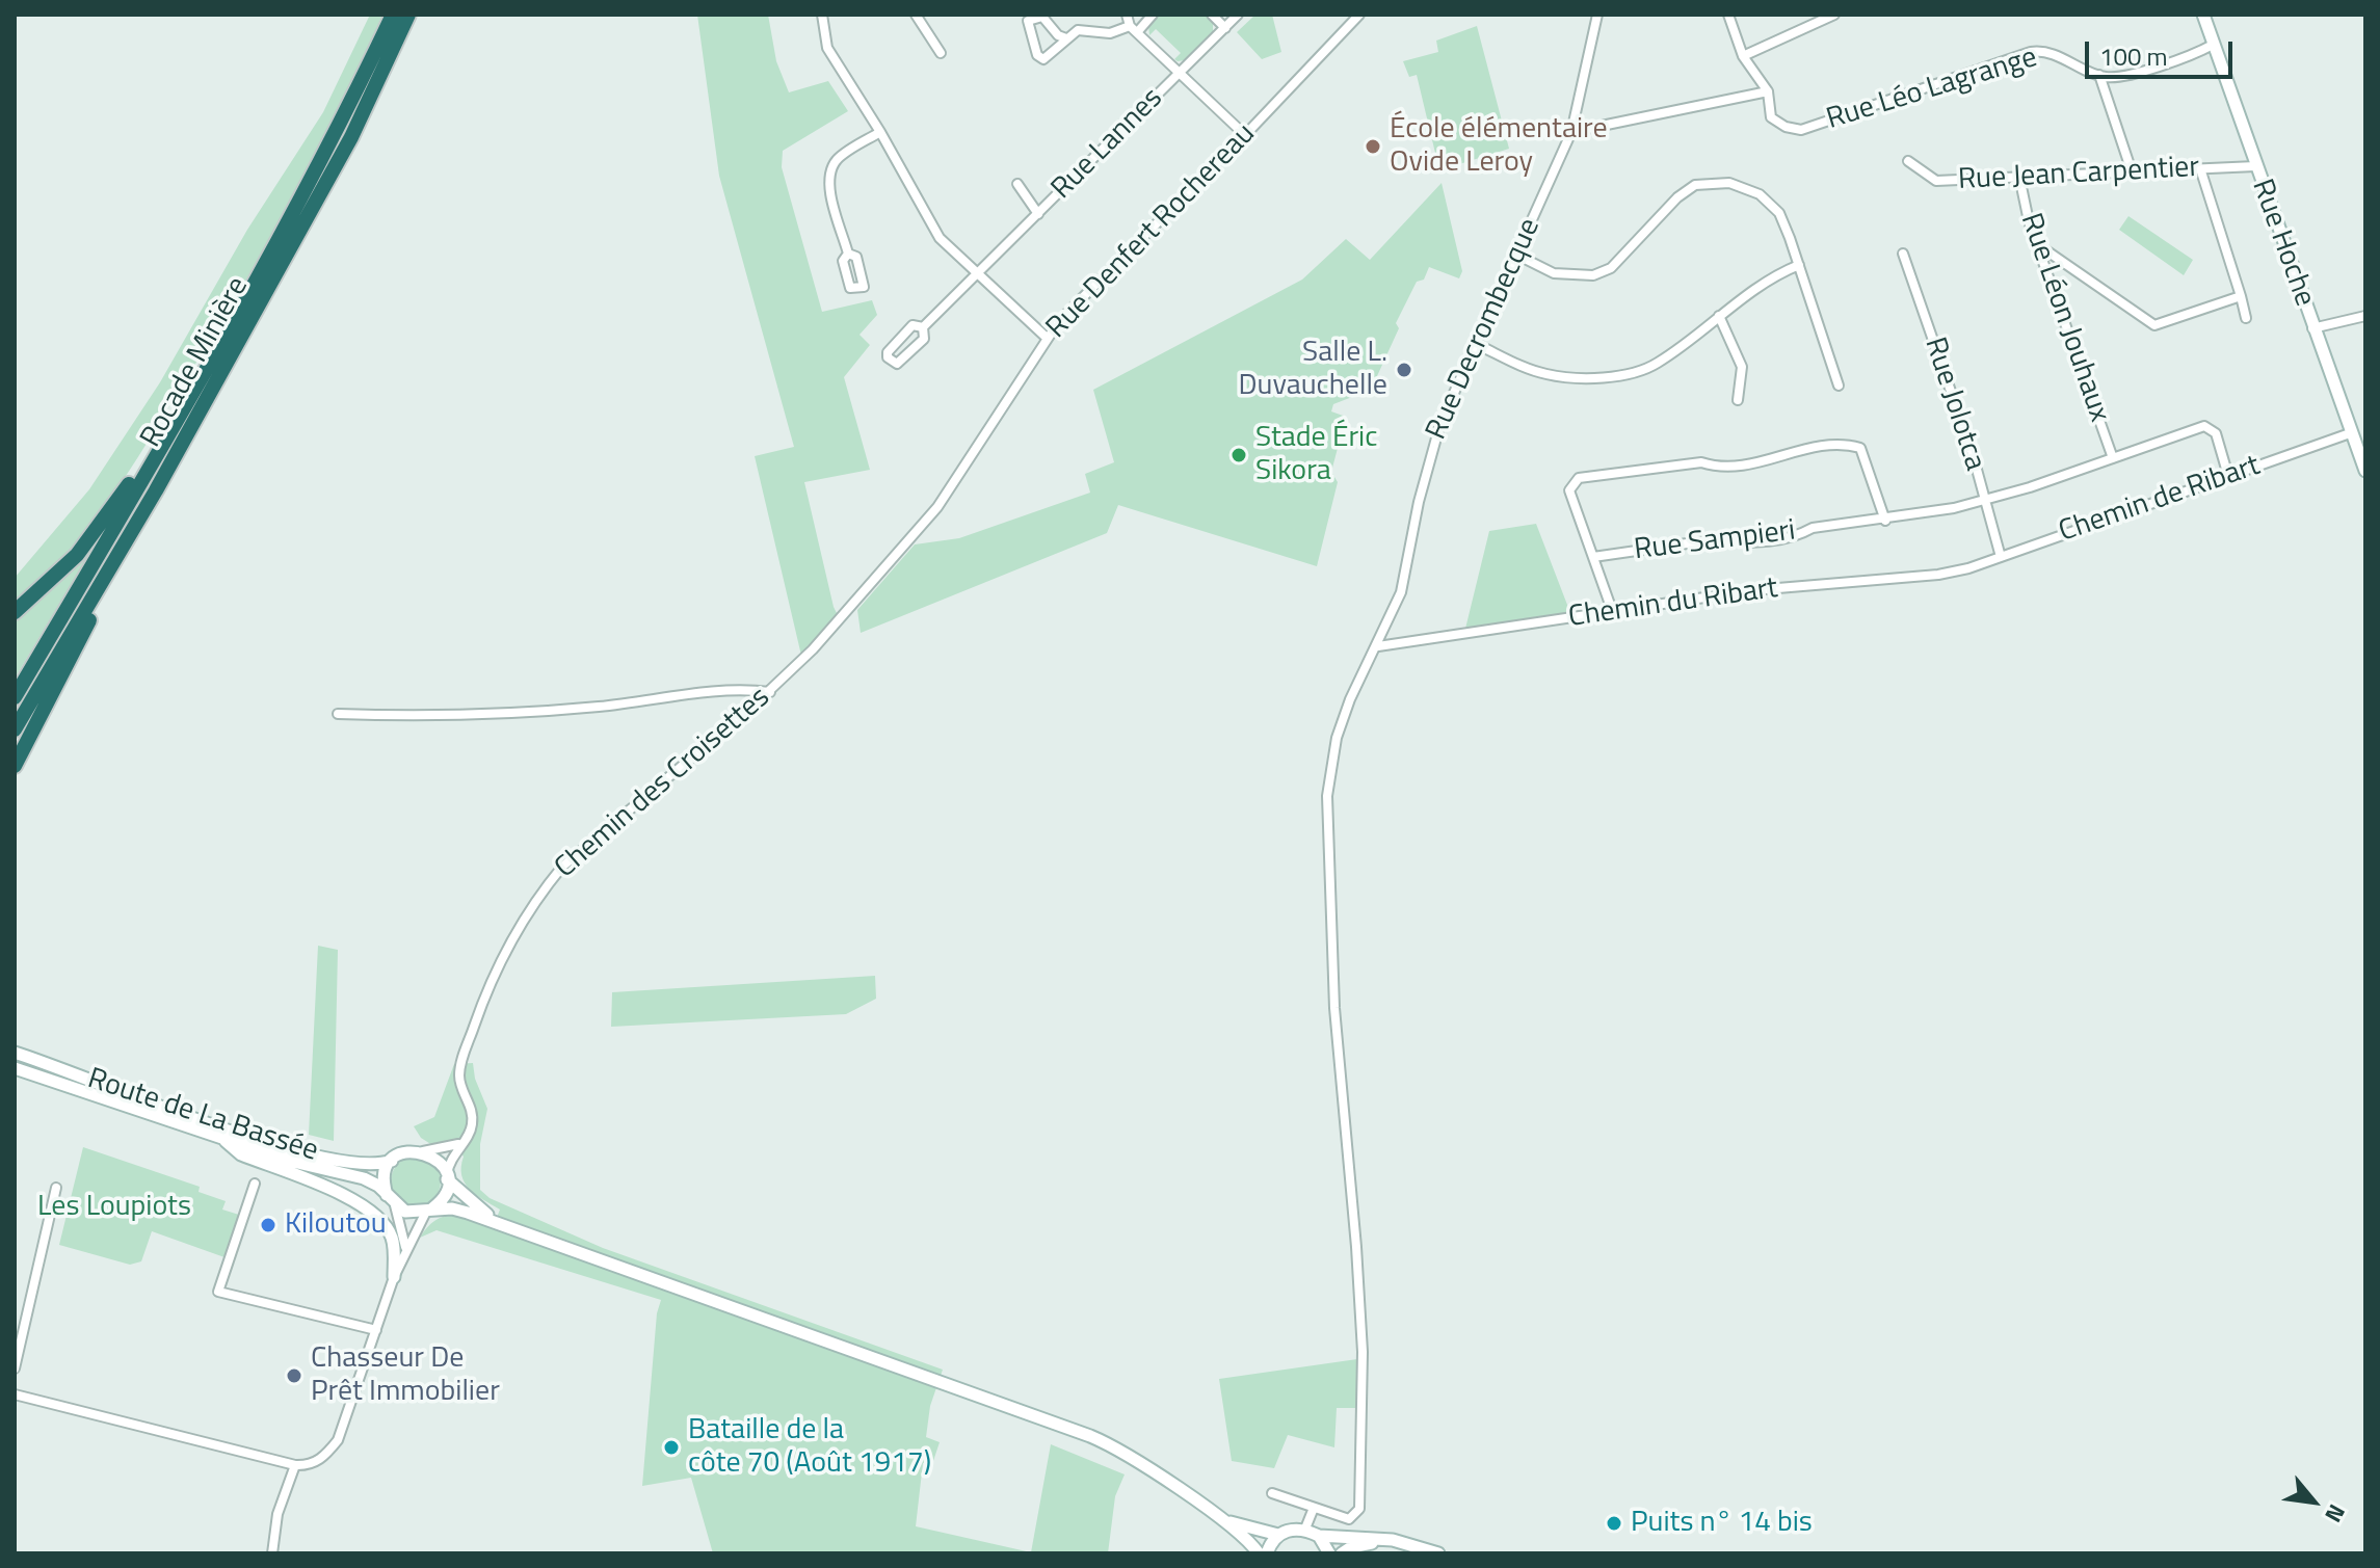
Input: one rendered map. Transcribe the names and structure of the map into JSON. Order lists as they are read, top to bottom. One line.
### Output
{"streets":{"highway":["Rocade Minière"],"main road":["Rue Hoche","Route de La Bassée"],"street":["Rue Léo Lagrange","Rue Lannes","Rue Jean Carpentier","Rue Denfert Rochereau","Rue Léon Jouhaux","Rue Decrombecque","Rue Jolotca","Chemin de Ribart","Rue Sampieri","Chemin du Ribart","Chemin des Croisettes"]},"crossings":[["Rue Jean Carpentier","Rue Hoche"],["Rue Jean Carpentier","Rue Léon Jouhaux"],["Rue Denfert Rochereau","Chemin des Croisettes"],["Rue Hoche","Chemin de Ribart"],["Rue Léon Jouhaux","Rue Sampieri"],["Rue Decrombecque","Chemin du Ribart"],["Rue Jolotca","Chemin de Ribart"],["Rue Jolotca","Rue Sampieri"],["Chemin de Ribart","Rue Sampieri"],["Chemin de Ribart","Chemin du Ribart"],["Rue Sampieri","Chemin du Ribart"],["Chemin des Croisettes","Route de La Bassée"]],"parks":["Les Loupiots"],"places":["École élémentaire Ovide Leroy","Salle L. Duvauchelle","Stade Éric Sikora","Kiloutou","Chasseur De Prêt Immobilier","Bataille de la côte 70 (Août 1917)","Puits n° 14 bis"],"scale_bar":"100 m","north":"bottom right"}
